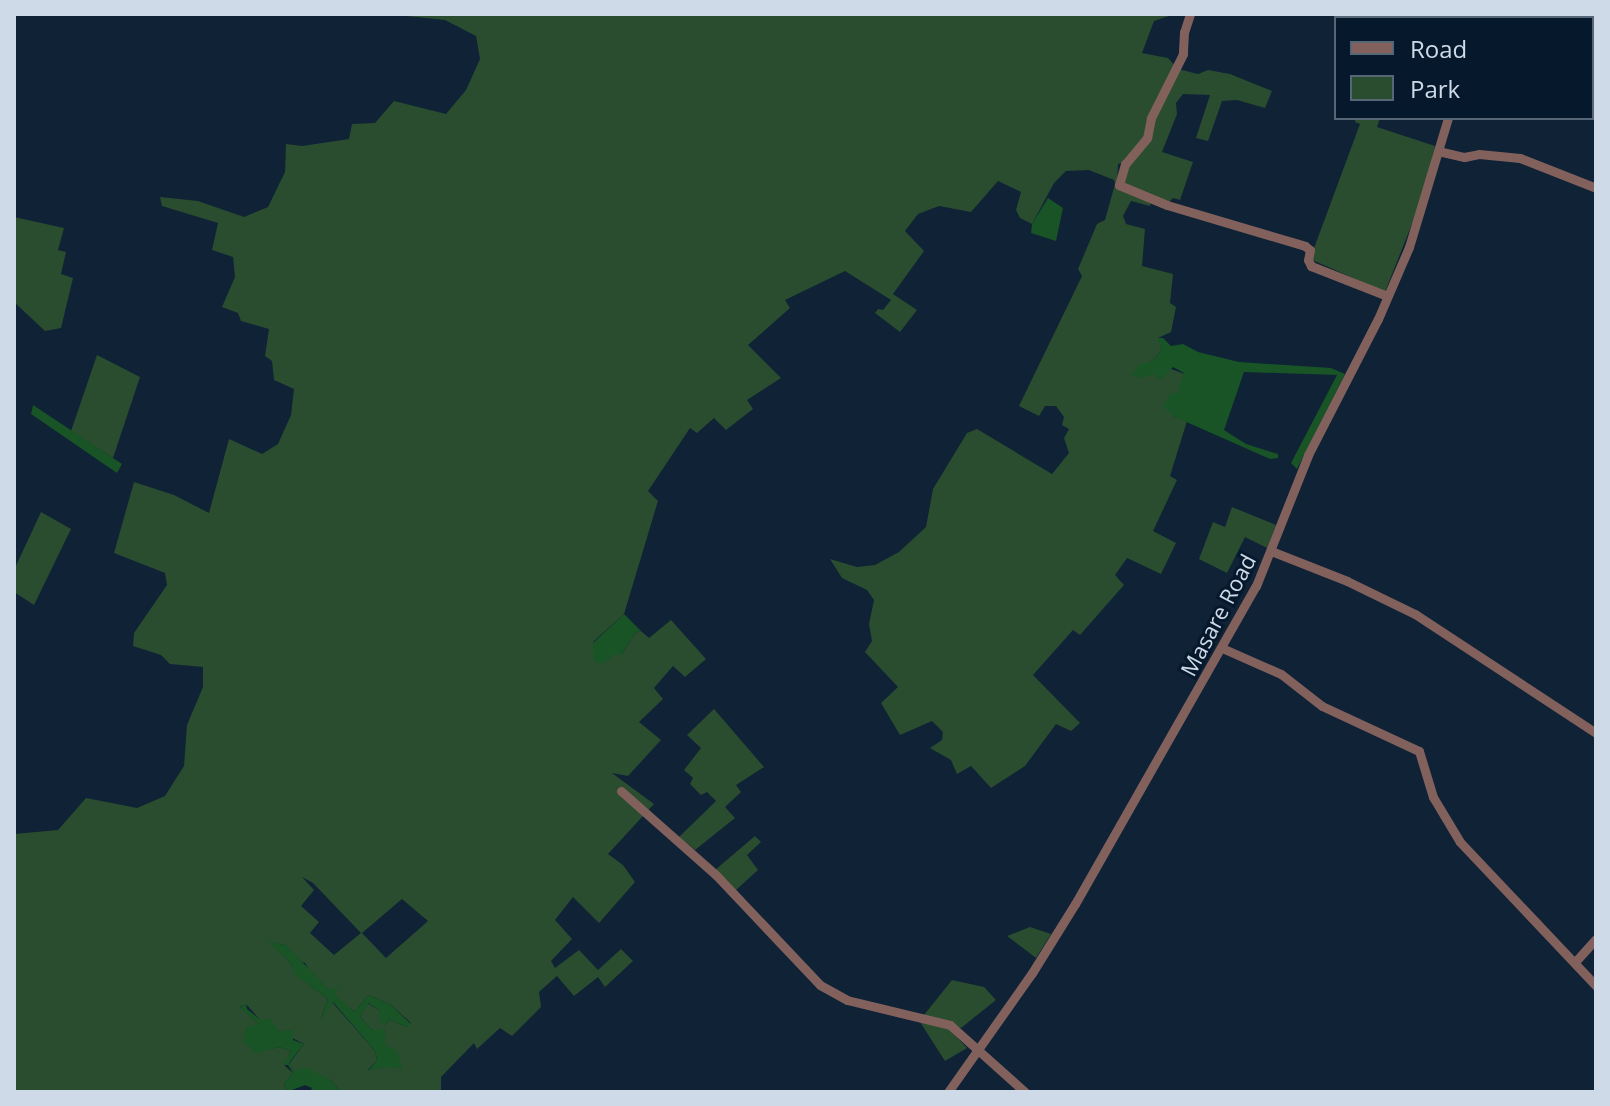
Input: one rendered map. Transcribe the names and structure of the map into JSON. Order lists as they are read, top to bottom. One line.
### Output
{"streets":{"street":["Masare Road"]},"legend":["Road","Park"]}
